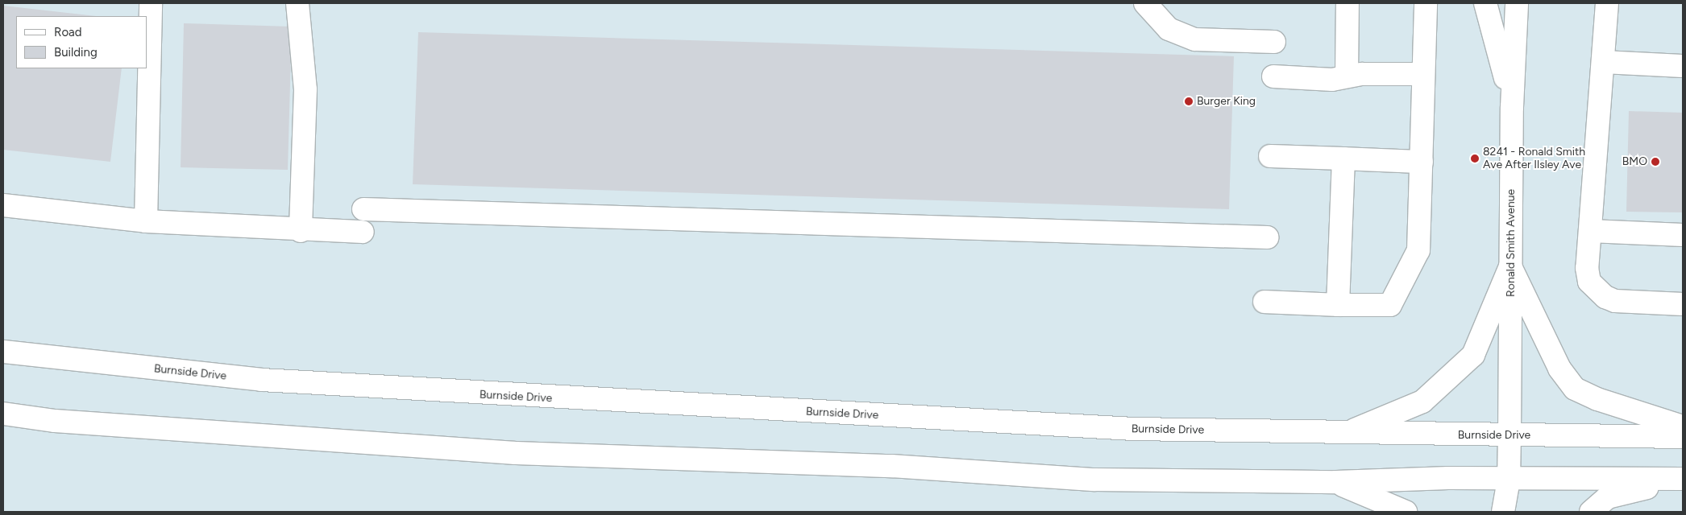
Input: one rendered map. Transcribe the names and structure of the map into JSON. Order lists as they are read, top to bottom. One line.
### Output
{"streets":{"main road":["Ronald Smith Avenue","Burnside Drive"]},"crossings":[["Ronald Smith Avenue","Burnside Drive"]],"places":["Burger King","8241 - Ronald Smith Ave After Ilsley Ave","BMO"],"legend":["Road","Building"]}
